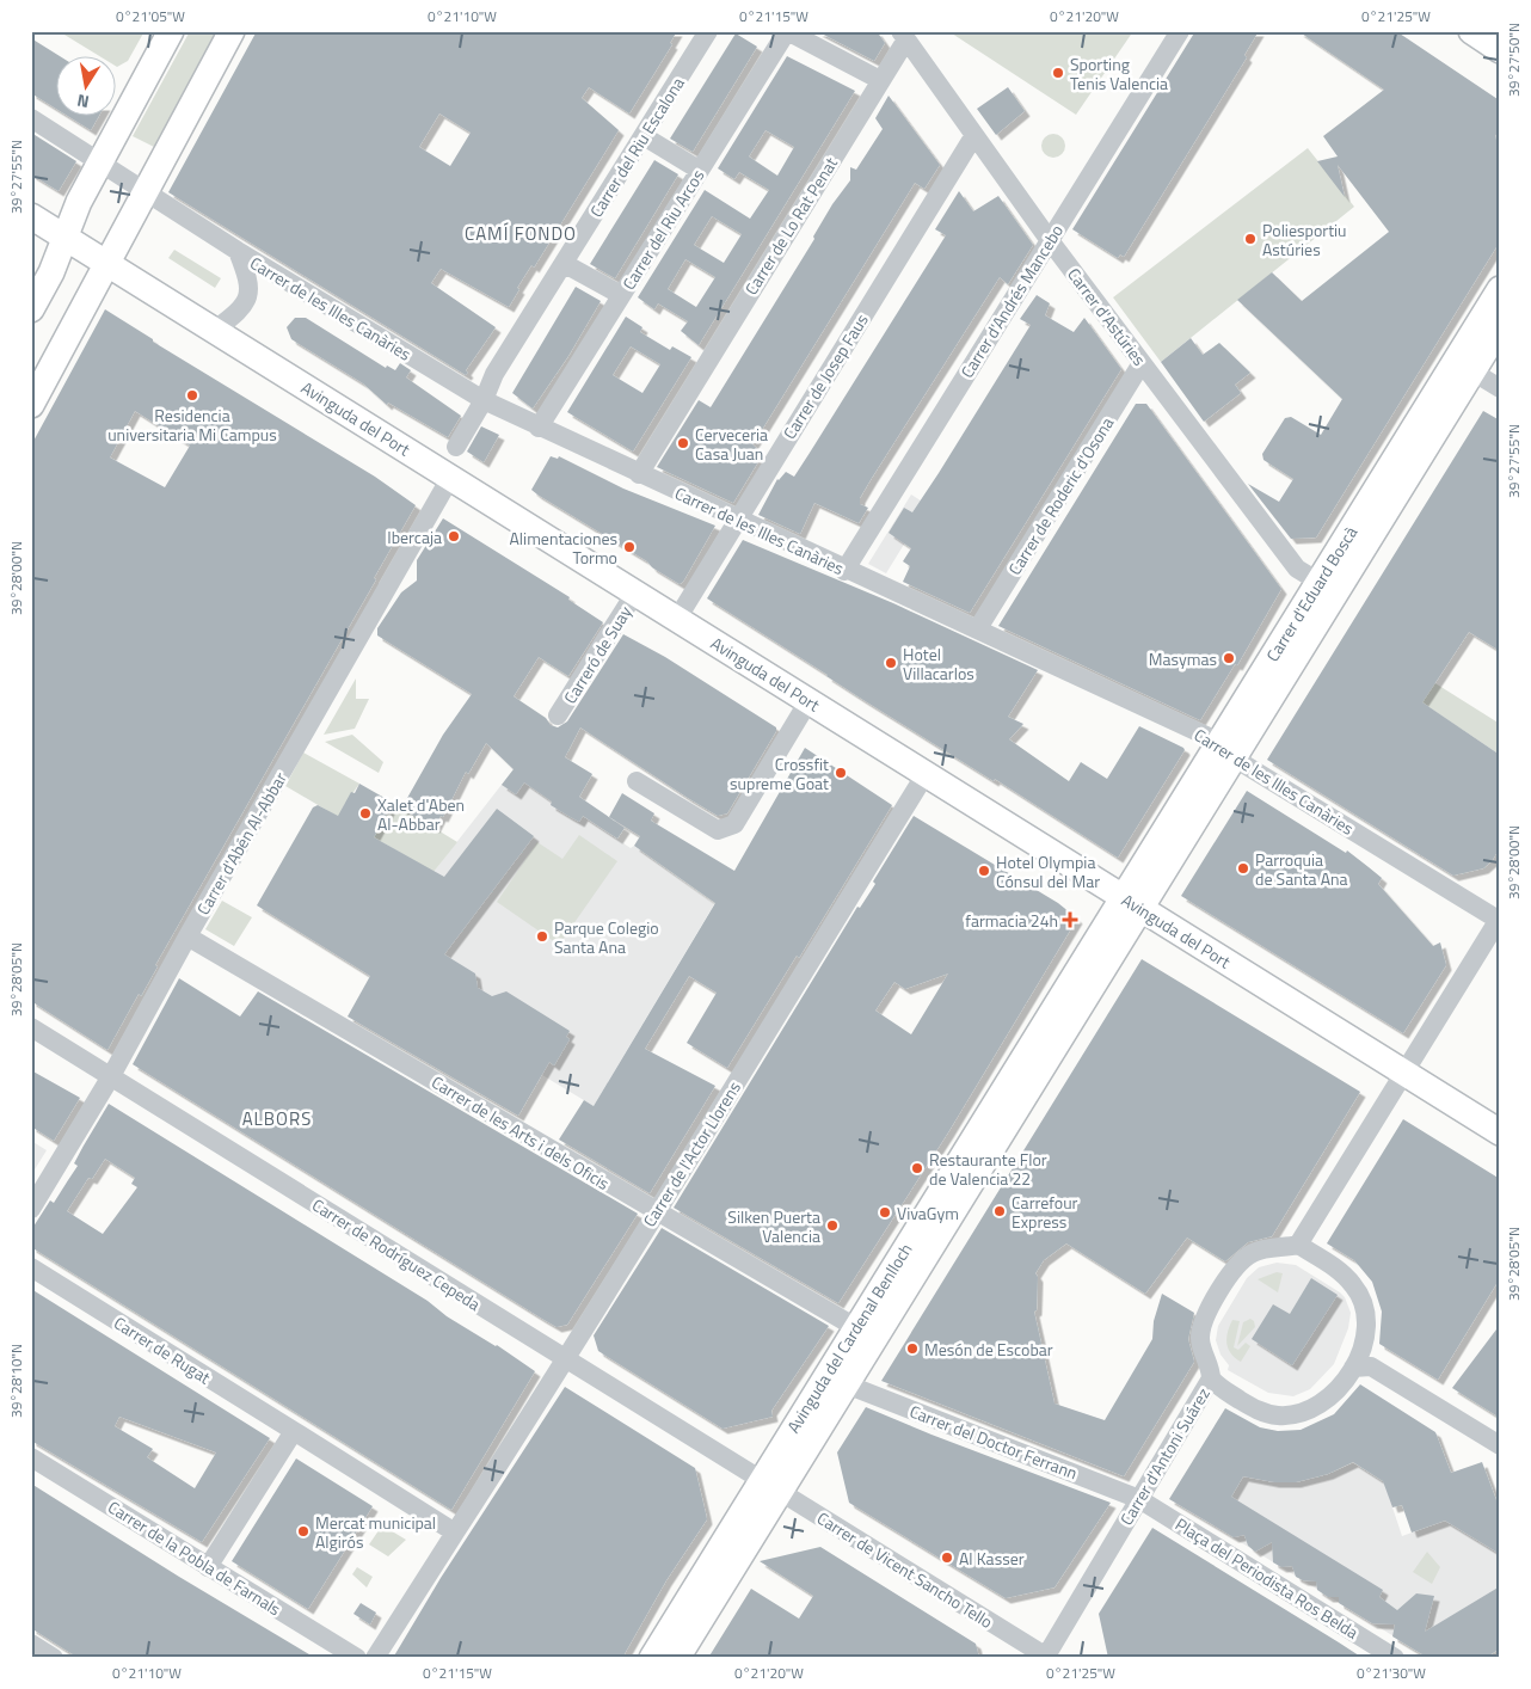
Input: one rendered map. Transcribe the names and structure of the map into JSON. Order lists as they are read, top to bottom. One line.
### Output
{"streets":{"main road":["Avinguda del Port","Carrer d'Eduard Boscà","Avinguda del Cardenal Benlloch"],"street":["Carrer del Riu Escalona","Carrer de Lo Rat Penat","Carrer del Riu Arcos","Carrer d'Andrés Mancebo","Carrer de les Illes Canàries","Carrer d'Astúries","Carrer de Josep Faus","Carrer de Roderic d'Osona","Carreró de Suay","Carrer d'Abén Al-Abbar","Carrer de les Arts i dels Oficis","Carrer de l'Actor Llorens","Carrer de Rodríguez Cepeda","Carrer de Rugat","Carrer del Doctor Ferrann","Carrer d'Antoni Suárez","Carrer de la Pobla de Farnals","Carrer de Vicent Sancho Tello","Plaça del Periodista Ros Belda"]},"crossings":[["Carrer del Riu Escalona","Carrer de les Illes Canàries"],["Carrer de Lo Rat Penat","Carrer de les Illes Canàries"],["Carrer de Lo Rat Penat","Carrer d'Astúries"],["Carrer del Riu Arcos","Carrer de les Illes Canàries"],["Carrer d'Andrés Mancebo","Carrer de les Illes Canàries"],["Carrer d'Andrés Mancebo","Carrer d'Astúries"],["Carrer de les Illes Canàries","Carrer de Josep Faus"],["Carrer de les Illes Canàries","Carrer de Roderic d'Osona"],["Carrer de les Illes Canàries","Carrer d'Eduard Boscà"],["Carrer d'Astúries","Carrer de Josep Faus"],["Carrer d'Astúries","Carrer de Roderic d'Osona"],["Carrer d'Astúries","Carrer d'Eduard Boscà"],["Carrer de Josep Faus","Avinguda del Port"],["Avinguda del Port","Carrer d'Eduard Boscà"],["Avinguda del Port","Carreró de Suay"],["Avinguda del Port","Carrer d'Abén Al-Abbar"],["Avinguda del Port","Carrer de l'Actor Llorens"],["Avinguda del Port","Avinguda del Cardenal Benlloch"],["Carrer d'Eduard Boscà","Avinguda del Cardenal Benlloch"],["Carrer d'Abén Al-Abbar","Carrer de les Arts i dels Oficis"],["Carrer d'Abén Al-Abbar","Carrer de Rodríguez Cepeda"],["Carrer de les Arts i dels Oficis","Carrer de l'Actor Llorens"],["Carrer de les Arts i dels Oficis","Avinguda del Cardenal Benlloch"],["Carrer de l'Actor Llorens","Carrer de Rodríguez Cepeda"],["Carrer de l'Actor Llorens","Carrer de Rugat"],["Carrer de Rodríguez Cepeda","Avinguda del Cardenal Benlloch"],["Carrer de Rodríguez Cepeda","Carrer de Vicent Sancho Tello"],["Avinguda del Cardenal Benlloch","Carrer del Doctor Ferrann"],["Avinguda del Cardenal Benlloch","Carrer de Vicent Sancho Tello"],["Carrer del Doctor Ferrann","Carrer d'Antoni Suárez"],["Carrer del Doctor Ferrann","Plaça del Periodista Ros Belda"],["Carrer d'Antoni Suárez","Carrer de Vicent Sancho Tello"],["Carrer d'Antoni Suárez","Plaça del Periodista Ros Belda"]],"districts":["CAMÍ FONDO","ALBORS"],"places":{"other":["Sporting Tenis Valencia","Poliesportiu Astúries","Residencia universitaria Mi Campus","Cerveceria Casa Juan","Ibercaja","Alimentaciones Tormo","Masymas","Hotel Villacarlos","Crossfit supreme Goat","Xalet d'Aben Al-Abbar","Parroquia de Santa Ana","Hotel Olympia Cónsul del Mar","Parque Colegio Santa Ana","Restaurante Flor de Valencia 22","Carrefour Express","VivaGym","Silken Puerta Valencia","Mesón de Escobar","Mercat municipal Algirós","Al Kasser"],"health":["farmacia 24h"]},"north":"bottom","coordinates":["0°21'05\"W","0°21'10\"W","0°21'15\"W","0°21'20\"W","0°21'25\"W","39°27'50\"N","39°27'55\"N","39°28'00\"N","39°28'05\"N","39°28'10\"N","0°21'30\"W"]}
